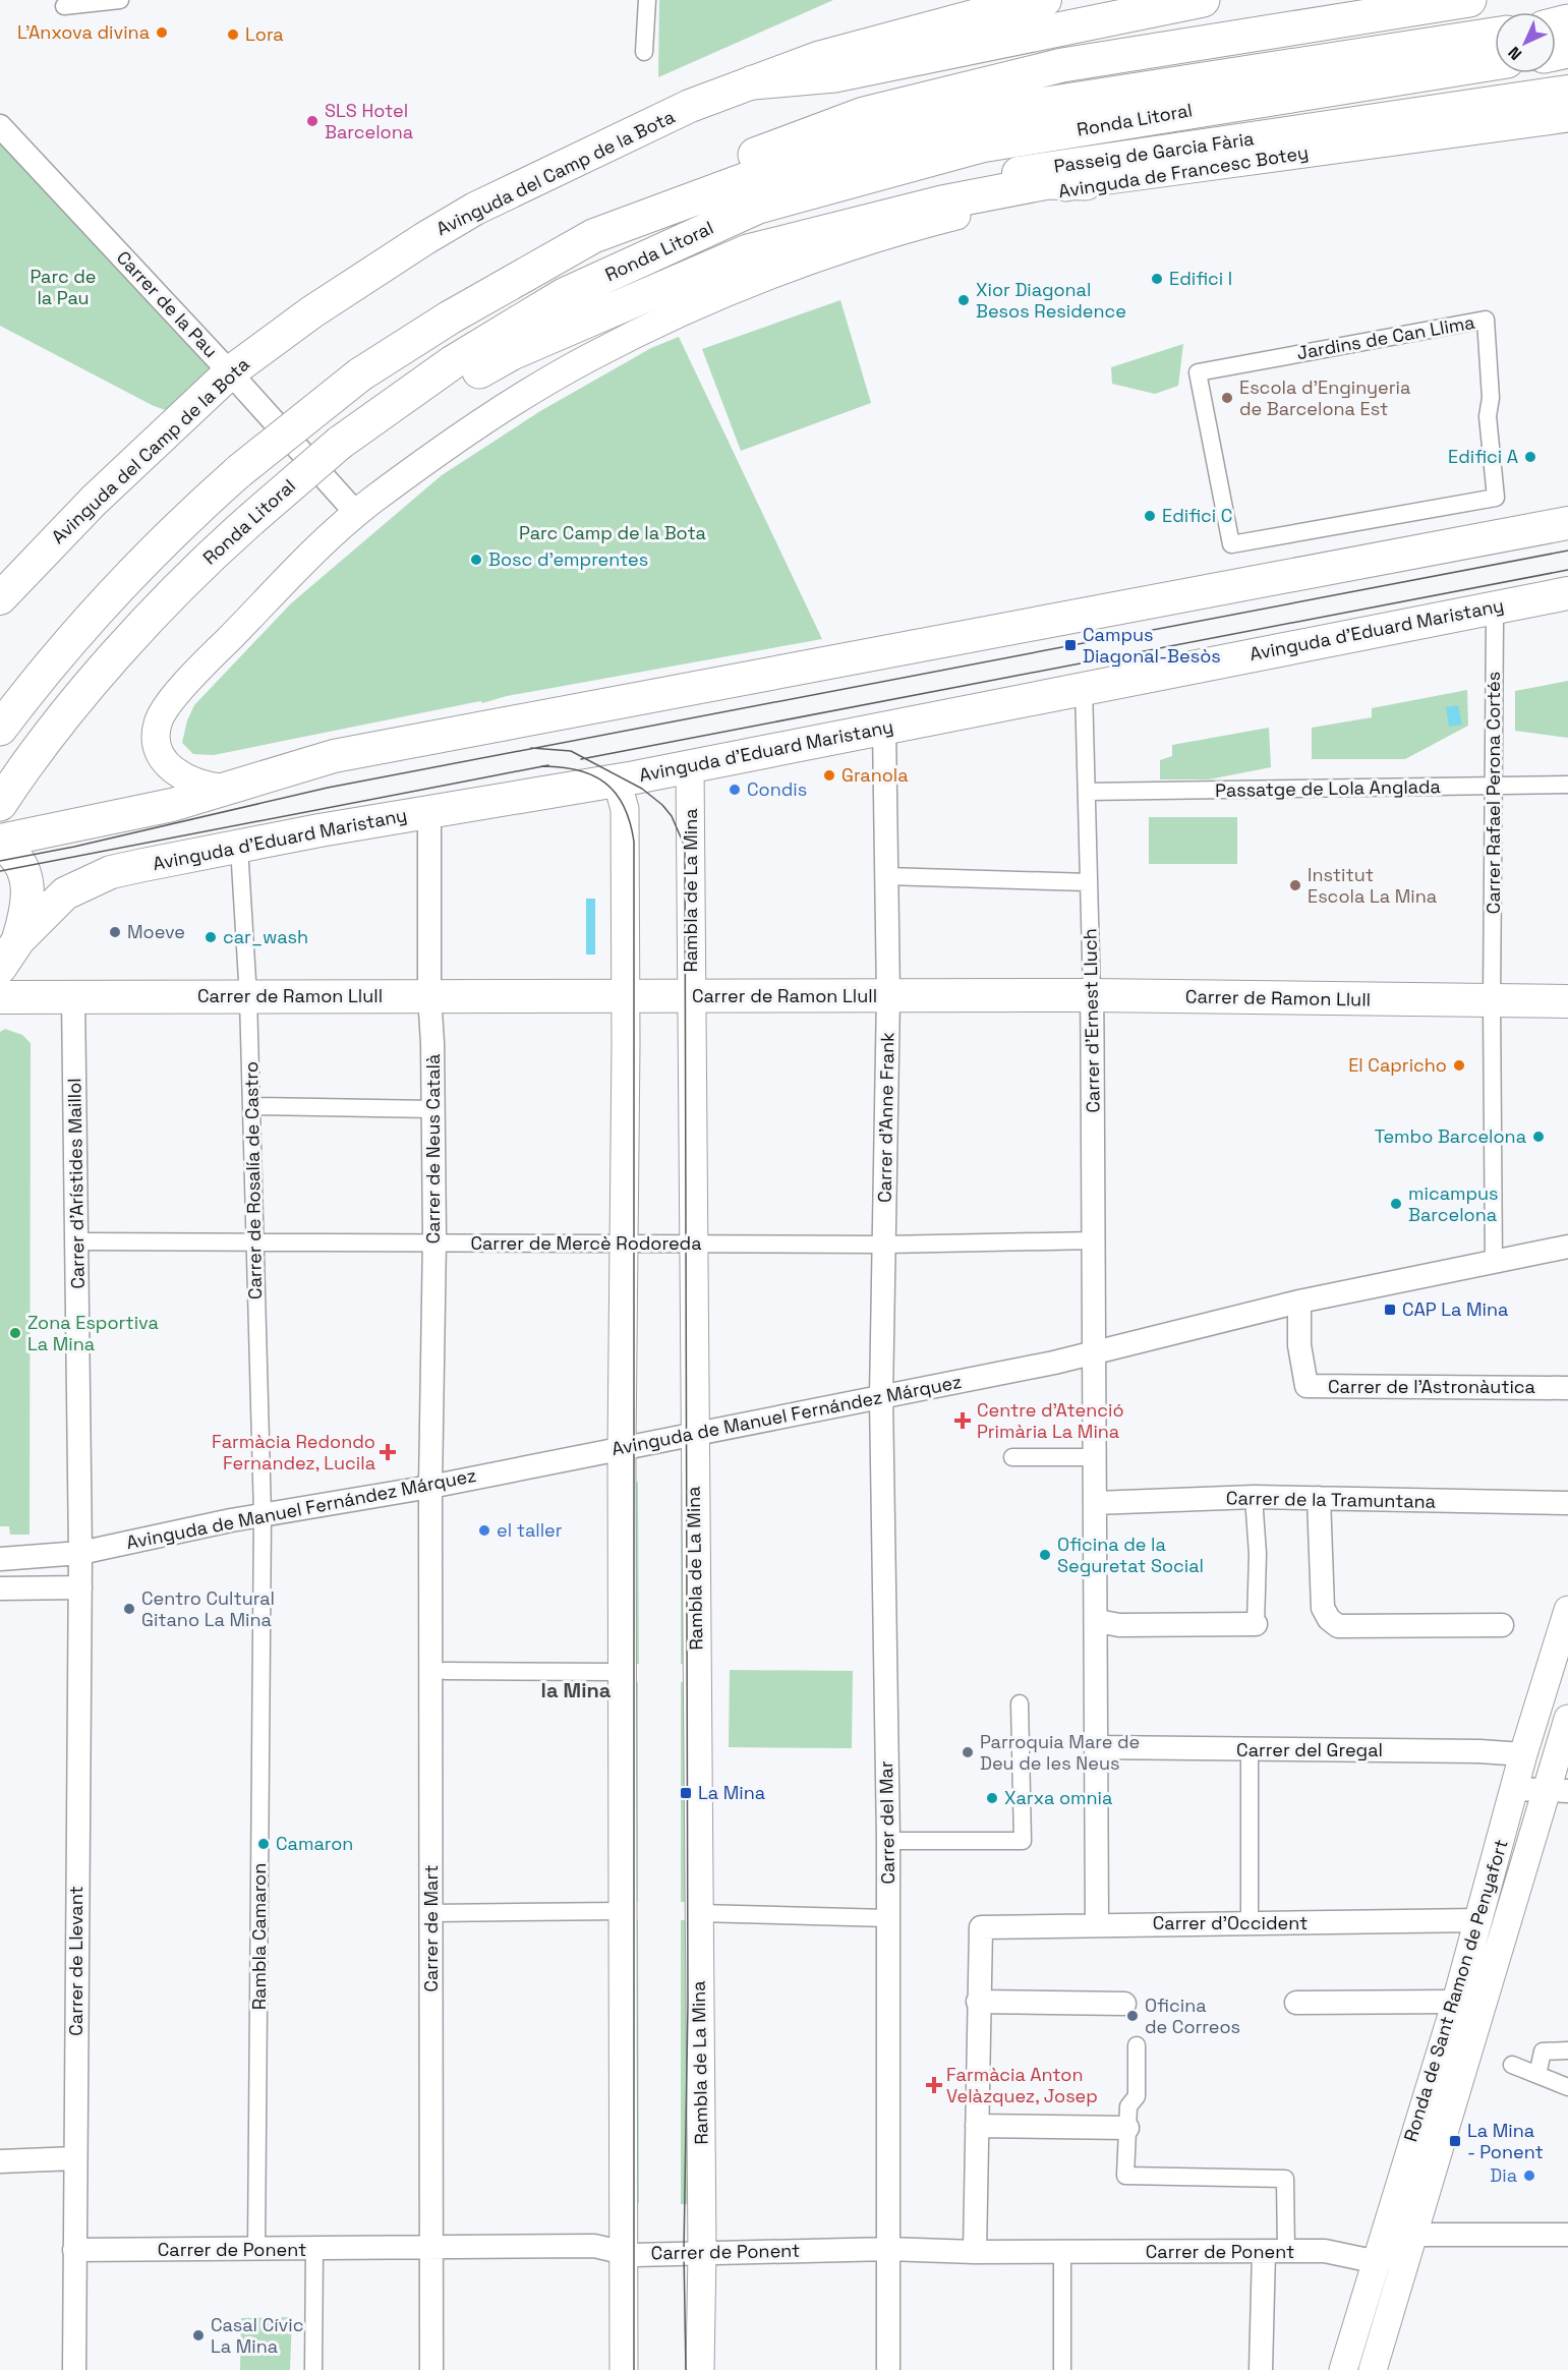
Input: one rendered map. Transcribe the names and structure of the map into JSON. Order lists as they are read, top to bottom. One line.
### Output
{"streets":{"highway":["Ronda Litoral"],"main road":["Passeig de Garcia Fària","Avinguda del Camp de la Bota","Avinguda d'Eduard Maristany","Carrer de Ramon Llull"],"street":["Avinguda de Francesc Botey","Carrer de la Pau","Jardins de Can Llima","Passatge de Lola Anglada","Carrer Rafael Perona Cortés","Rambla de La Mina","Carrer d'Ernest Lluch","Carrer d'Anne Frank","Carrer de Neus Català","Carrer de Rosalía de Castro","Carrer d'Arístides Maillol","Carrer de Mercè Rodoreda","Carrer de l'Astronàutica","Avinguda de Manuel Fernández Márquez","Carrer de la Tramuntana","Carrer del Gregal","Carrer del Mar","Carrer d'Occident","Carrer de Mart","Rambla Camaron","Carrer de Llevant","Ronda de Sant Ramon de Penyafort","Carrer de Ponent"]},"crossings":[["Avinguda de Francesc Botey","Carrer de la Pau"],["Avinguda del Camp de la Bota","Carrer de la Pau"],["Avinguda d'Eduard Maristany","Rambla de La Mina"],["Avinguda d'Eduard Maristany","Carrer d'Ernest Lluch"],["Avinguda d'Eduard Maristany","Carrer d'Anne Frank"],["Avinguda d'Eduard Maristany","Carrer de Neus Català"],["Avinguda d'Eduard Maristany","Carrer de Rosalía de Castro"],["Passatge de Lola Anglada","Carrer Rafael Perona Cortés"],["Passatge de Lola Anglada","Carrer d'Ernest Lluch"],["Carrer Rafael Perona Cortés","Carrer de Ramon Llull"],["Carrer Rafael Perona Cortés","Avinguda de Manuel Fernández Márquez"],["Rambla de La Mina","Carrer de Ramon Llull"],["Rambla de La Mina","Carrer de Mercè Rodoreda"],["Rambla de La Mina","Avinguda de Manuel Fernández Márquez"],["Rambla de La Mina","Carrer de Ponent"],["Carrer de Ramon Llull","Carrer d'Ernest Lluch"],["Carrer de Ramon Llull","Carrer d'Anne Frank"],["Carrer de Ramon Llull","Carrer de Neus Català"],["Carrer de Ramon Llull","Carrer de Rosalía de Castro"],["Carrer de Ramon Llull","Carrer d'Arístides Maillol"],["Carrer d'Ernest Lluch","Carrer de Mercè Rodoreda"],["Carrer d'Ernest Lluch","Avinguda de Manuel Fernández Márquez"],["Carrer d'Anne Frank","Carrer de Mercè Rodoreda"],["Carrer d'Anne Frank","Avinguda de Manuel Fernández Márquez"],["Carrer d'Anne Frank","Carrer del Mar"],["Carrer de Neus Català","Carrer de Mercè Rodoreda"],["Carrer de Neus Català","Avinguda de Manuel Fernández Márquez"],["Carrer de Neus Català","Carrer de Mart"],["Carrer de Rosalía de Castro","Carrer de Mercè Rodoreda"],["Carrer de Rosalía de Castro","Avinguda de Manuel Fernández Márquez"],["Carrer de Rosalía de Castro","Rambla Camaron"],["Carrer d'Arístides Maillol","Carrer de Mercè Rodoreda"],["Carrer d'Arístides Maillol","Avinguda de Manuel Fernández Márquez"],["Carrer d'Arístides Maillol","Carrer de Llevant"],["Carrer de l'Astronàutica","Avinguda de Manuel Fernández Márquez"],["Avinguda de Manuel Fernández Márquez","Carrer del Mar"],["Avinguda de Manuel Fernández Márquez","Carrer de Mart"],["Avinguda de Manuel Fernández Márquez","Rambla Camaron"],["Avinguda de Manuel Fernández Márquez","Carrer de Llevant"],["Carrer del Gregal","Ronda de Sant Ramon de Penyafort"],["Carrer del Mar","Carrer de Ponent"],["Carrer d'Occident","Ronda de Sant Ramon de Penyafort"],["Carrer de Mart","Carrer de Ponent"],["Rambla Camaron","Carrer de Ponent"],["Carrer de Llevant","Carrer de Ponent"],["Ronda de Sant Ramon de Penyafort","Carrer de Ponent"]],"districts":["la Mina"],"parks":["Parc de la Pau","Parc Camp de la Bota"],"places":{"other":["L'Anxova divina","Lora","SLS Hotel Barcelona","Edifici I","Xior Diagonal Besos Residence","Escola d'Enginyeria de Barcelona Est","Edifici A","Edifici C","Bosc d'emprentes","Granola","Condis","Institut Escola La Mina","Moeve","car_wash","El Capricho","Tembo Barcelona","micampus Barcelona","Zona Esportiva La Mina","el taller","Oficina de la Seguretat Social","Centro Cultural Gitano La Mina","Parroquia Mare de Deu de les Neus","Xarxa omnia","Camaron","Oficina de Correos","Dia","Casal Cívic La Mina"],"transit":["Campus Diagonal-Besòs","CAP La Mina","La Mina","La Mina - Ponent"],"health":["Centre d'Atenció Primària La Mina","Farmàcia Redondo Fernandez, Lucila","Farmàcia Anton Velàzquez, Josep"]},"north":"bottom left"}
